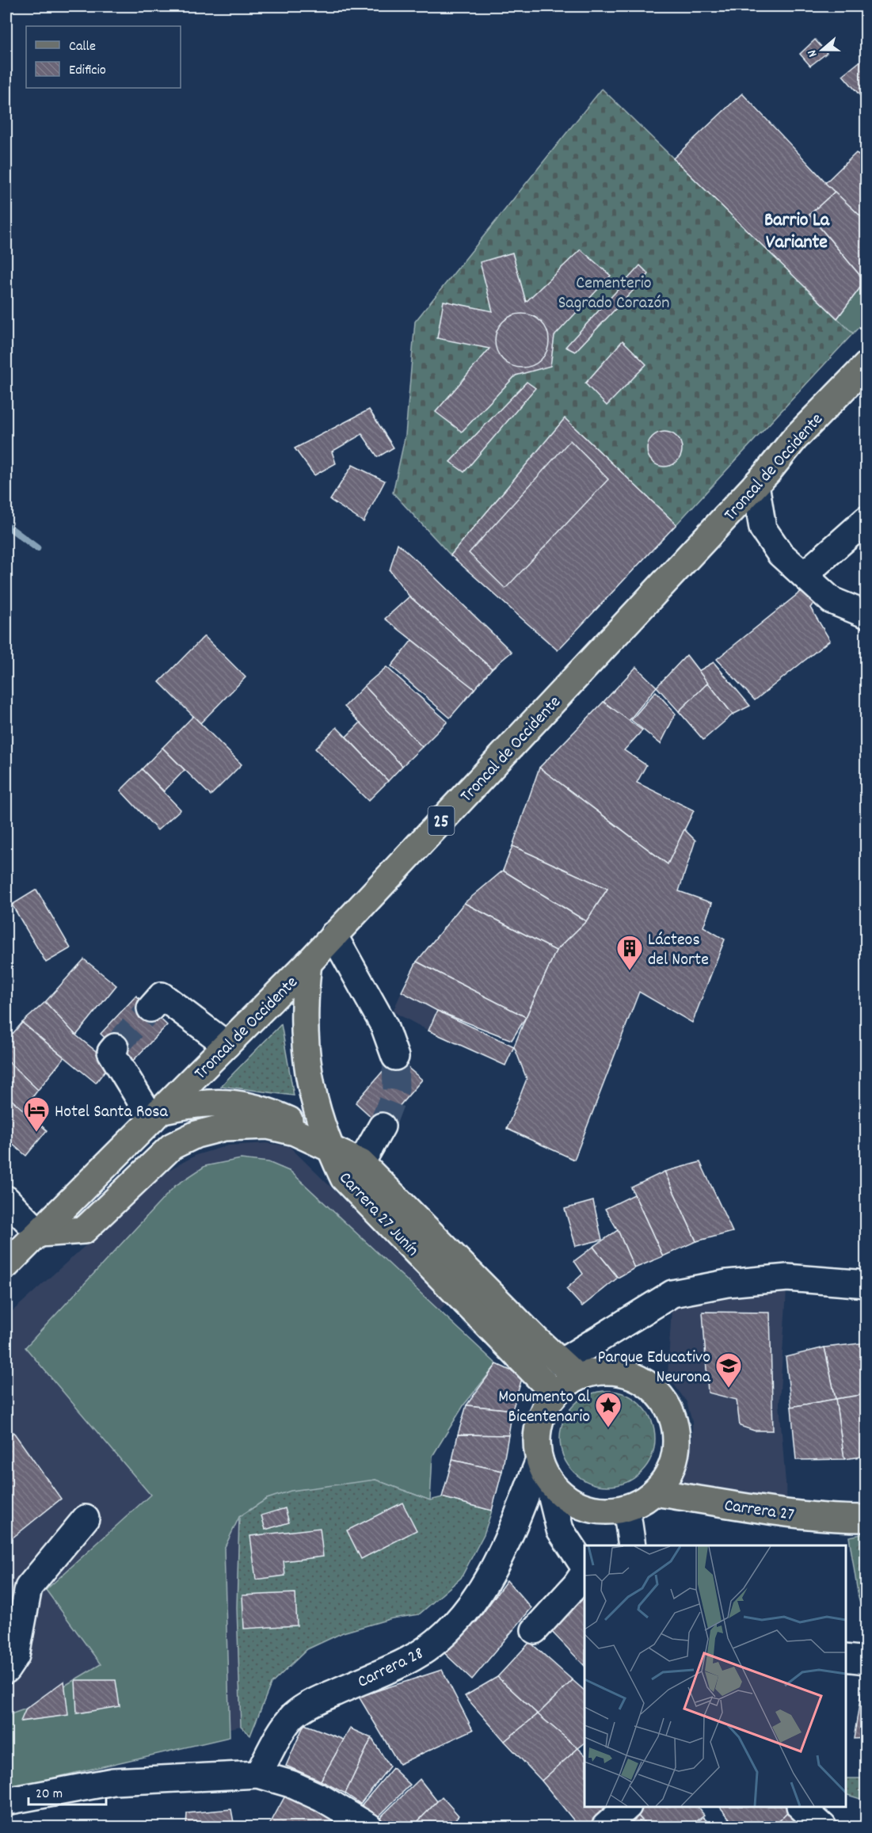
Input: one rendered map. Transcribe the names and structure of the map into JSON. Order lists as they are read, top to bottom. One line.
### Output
{"streets":{"main road":["Troncal de Occidente","25","Carrera 27 Junín","Carrera 27"],"street":["Carrera 28"]},"crossings":[["Carrera 27 Junín","Carrera 27"],["Carrera 27 Junín","Carrera 28"],["Carrera 27","Carrera 28"]],"districts":["Barrio La Variante"],"parks":["Cementerio Sagrado Corazón"],"places":{"building":["Lácteos del Norte"],"hotel":["Hotel Santa Rosa"],"school or university":["Parque Educativo Neurona"],"place":["Monumento al Bicentenario"]},"legend":["Calle","Edificio"],"scale_bar":"20 m","north":"left"}
